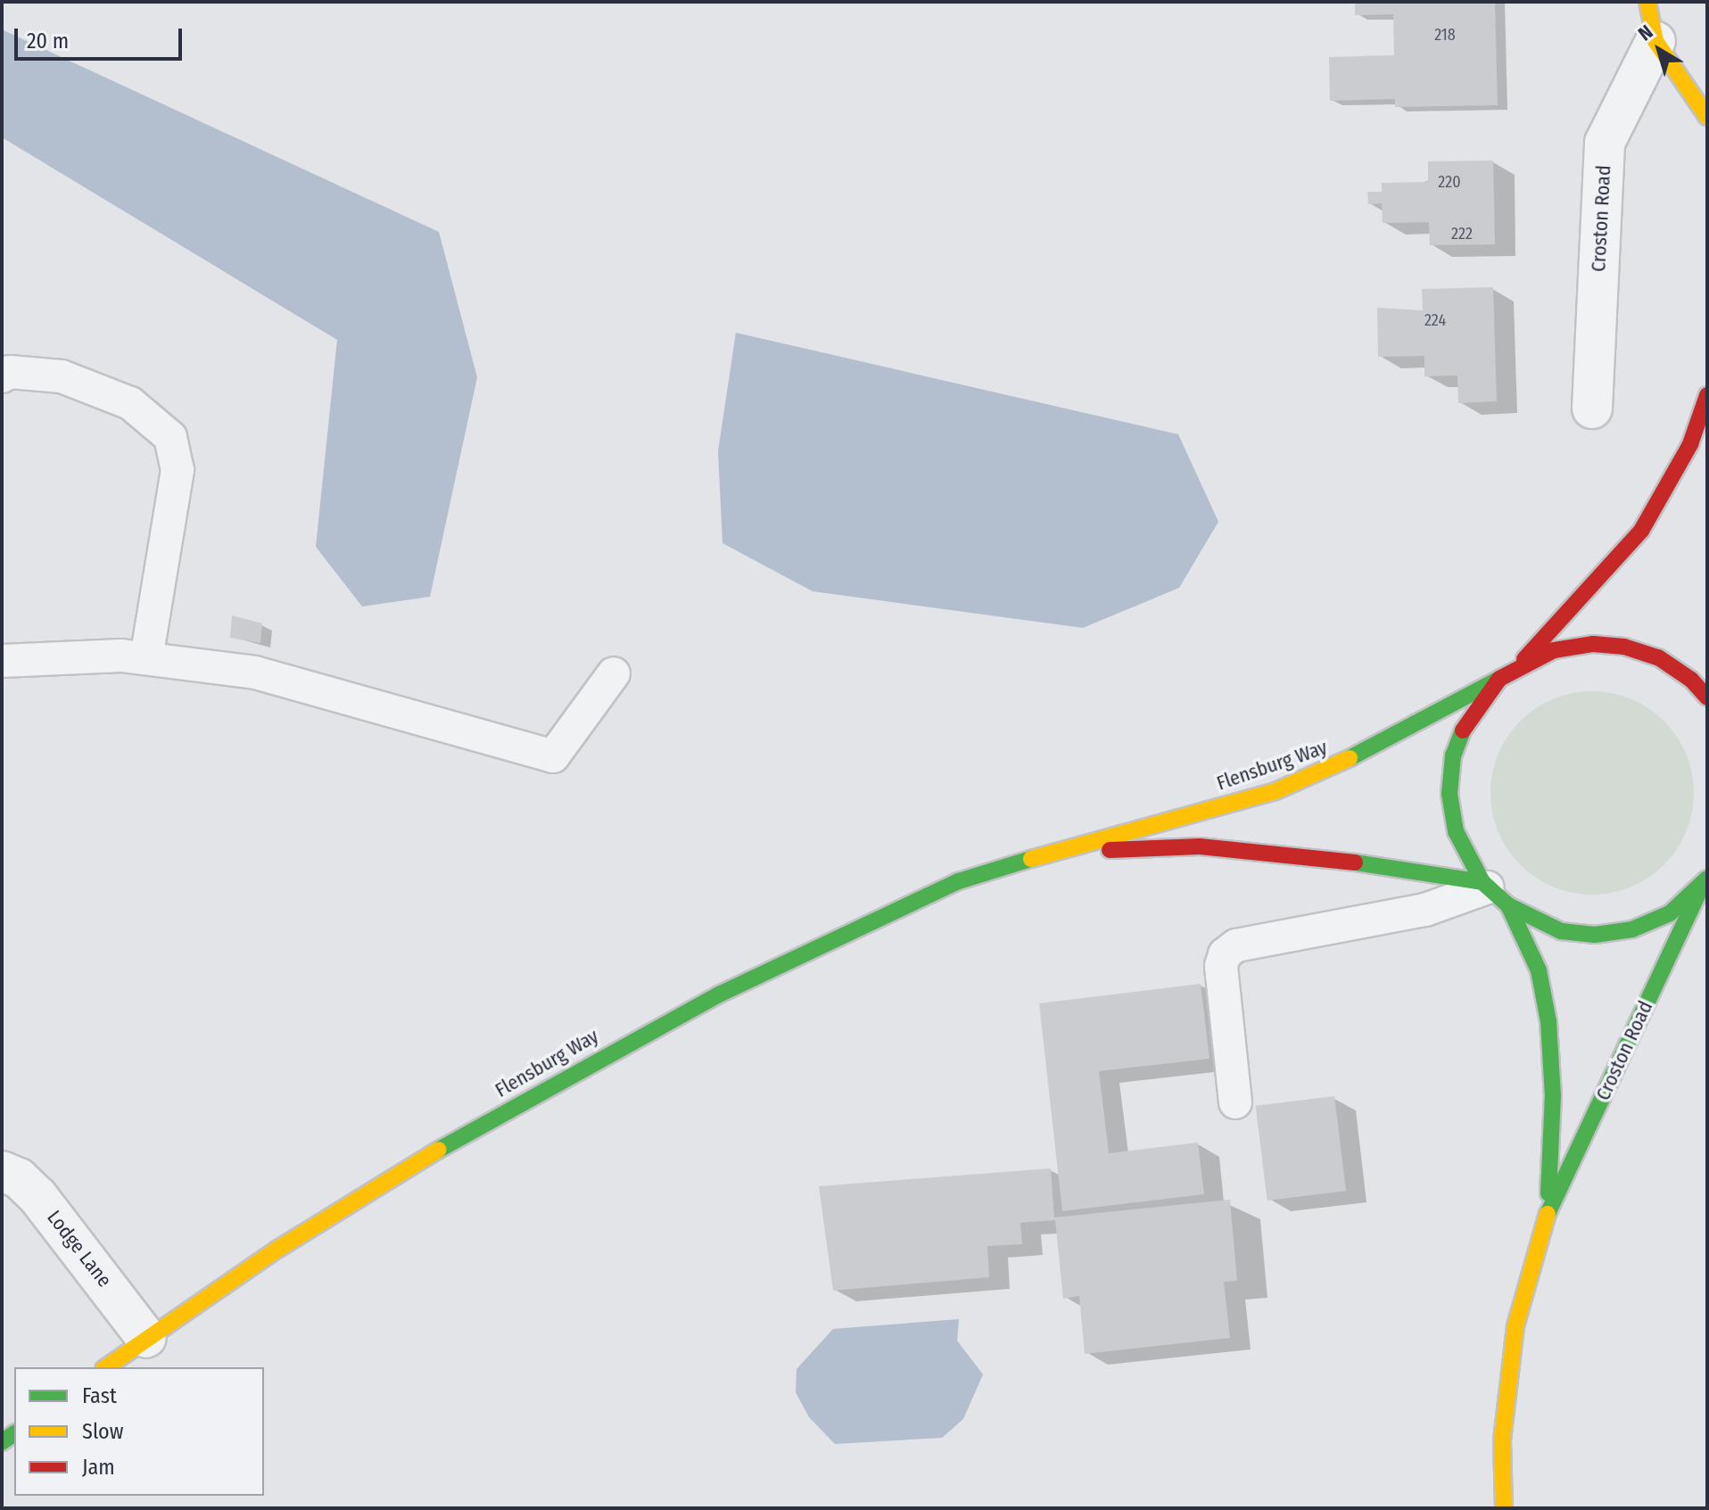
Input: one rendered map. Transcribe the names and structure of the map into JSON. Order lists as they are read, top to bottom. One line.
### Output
{"streets":{"main road":["Croston Road","Flensburg Way"],"street":["Lodge Lane"]},"crossings":[["Croston Road","Flensburg Way"],["Flensburg Way","Lodge Lane"]],"house_numbers":["218","220","222","224"],"legend":["Fast","Slow","Jam"],"scale_bar":"20 m","north":"top left"}
